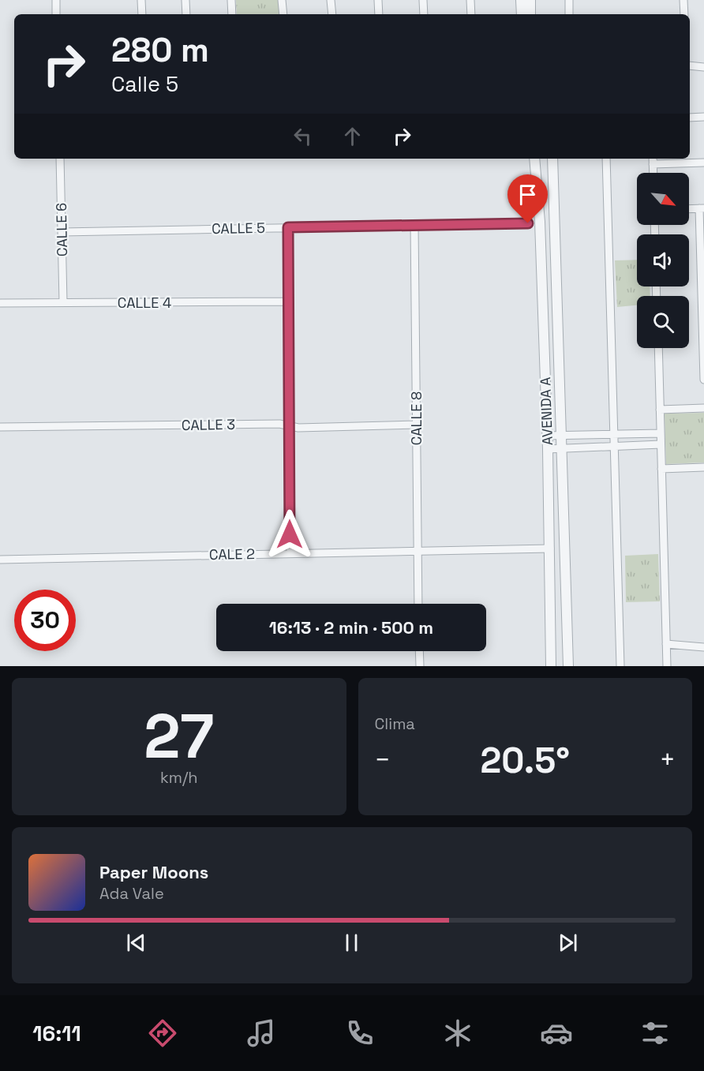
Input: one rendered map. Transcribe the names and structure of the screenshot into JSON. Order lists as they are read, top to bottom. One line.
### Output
{"streets":{"street":["CALLE 5","CALLE 6","CALLE 4","AVENIDA A","CALLE 8","CALLE 3","CALE 2"]},"crossings":[["CALLE 5","CALLE 6"],["CALLE 5","CALLE 8"],["CALLE 6","CALLE 4"],["AVENIDA A","CALE 2"],["CALLE 8","CALLE 3"],["CALLE 8","CALE 2"]],"north":"bottom right","page":{"turn":["280 m","Calle 5"],"limit":"30","trip":"16:13 · 2 min · 500 m","tile":[["27","km/h"],"Clima"],"heat":["−","20.5°","+"],"song":["Paper Moons","Ada Vale"],"tabs":"16:11"}}
